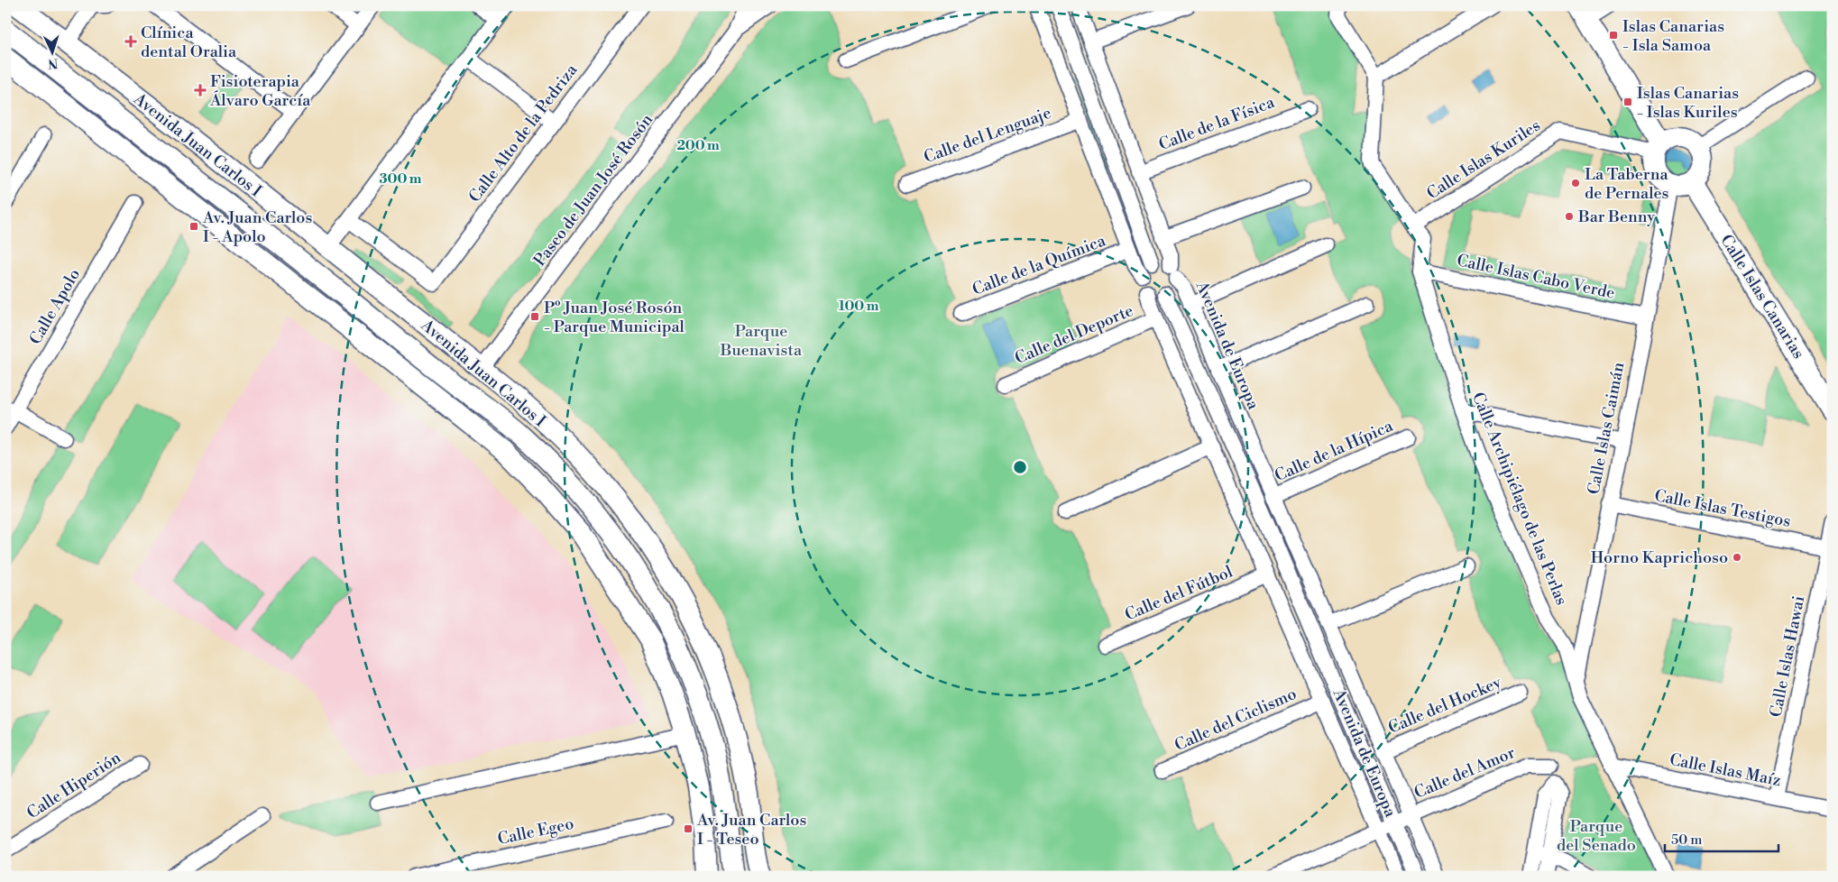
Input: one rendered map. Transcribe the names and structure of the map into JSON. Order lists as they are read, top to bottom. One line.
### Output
{"streets":{"main road":["Avenida Juan Carlos I","Calle Islas Canarias"],"street":["Calle de la Física","Calle Alto de la Pedriza","Calle del Lenguaje","Calle Islas Kuriles","Paseo de Juan José Rosón","Calle de la Química","Calle Islas Cabo Verde","Calle Apolo","Calle del Deporte","Avenida de Europa","Calle Islas Caimán","Calle de la Hípica","Calle Archipiélago de las Perlas","Calle Islas Testigos","Calle del Fútbol","Calle Islas Hawai","Calle del Hockey","Calle del Ciclismo","Calle Islas Maíz","Calle del Amor","Calle Hiperión","Calle Egeo"]},"crossings":[["Calle de la Física","Avenida de Europa"],["Avenida Juan Carlos I","Paseo de Juan José Rosón"],["Calle Islas Kuriles","Calle Islas Canarias"],["Calle Islas Kuriles","Calle Islas Caimán"],["Calle Islas Kuriles","Calle Archipiélago de las Perlas"],["Calle Islas Cabo Verde","Calle Islas Caimán"],["Calle Islas Cabo Verde","Calle Archipiélago de las Perlas"],["Calle Islas Canarias","Calle Islas Caimán"],["Calle del Deporte","Avenida de Europa"],["Avenida de Europa","Calle de la Hípica"],["Avenida de Europa","Calle del Fútbol"],["Avenida de Europa","Calle del Hockey"],["Avenida de Europa","Calle del Ciclismo"],["Avenida de Europa","Calle del Amor"],["Calle Islas Caimán","Calle Archipiélago de las Perlas"],["Calle Islas Caimán","Calle Islas Testigos"],["Calle Archipiélago de las Perlas","Calle Islas Maíz"],["Calle Islas Testigos","Calle Islas Hawai"],["Calle Islas Hawai","Calle Islas Maíz"]],"parks":["Parque Buenavista","Parque del Senado"],"places":{"transit":["Islas Canarias - Isla Samoa","Islas Canarias - Islas Kuriles","Av. Juan Carlos I - Apolo","Pº Juan José Rosón - Parque Municipal","Av. Juan Carlos I - Teseo"],"health":["Clínica dental Oralia","Fisioterapia Álvaro García"],"other":["La Taberna de Pernales","Bar Benny","Horno Kaprichoso"]},"scale_bar":"50 m","north":"bottom","rings":["200 m","300 m","100 m"]}
